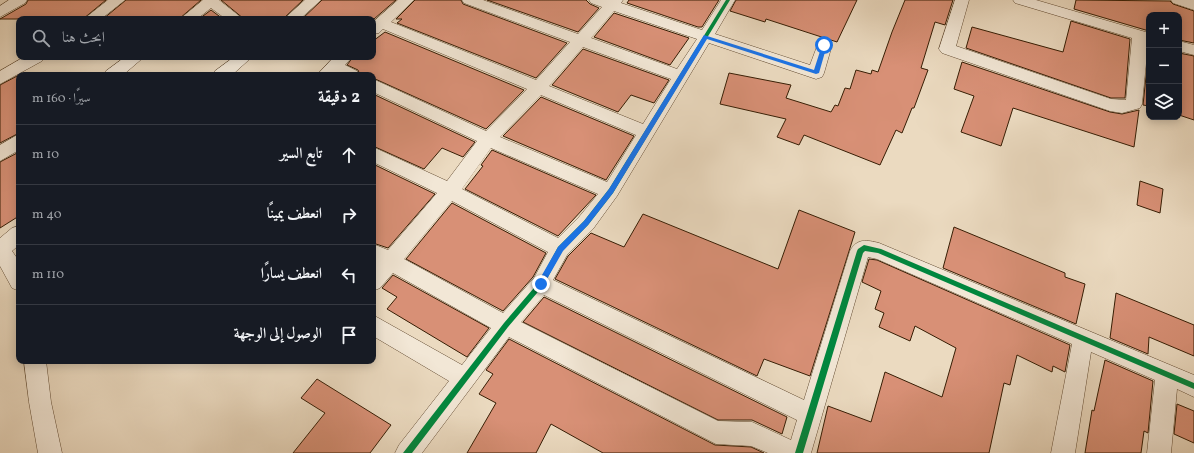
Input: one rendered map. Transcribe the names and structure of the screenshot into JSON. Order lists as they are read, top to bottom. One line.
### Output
{"page":{"map_buttons":["+","−"],"search":"ابحث هنا","heading":["2 دقيقة","سيرًا · 160 m"],"list":[["تابع السير","10 m"],["انعطف يمينًا","40 m"],["انعطف يسارًا","110 m"],"الوصول إلى الوجهة"]}}
